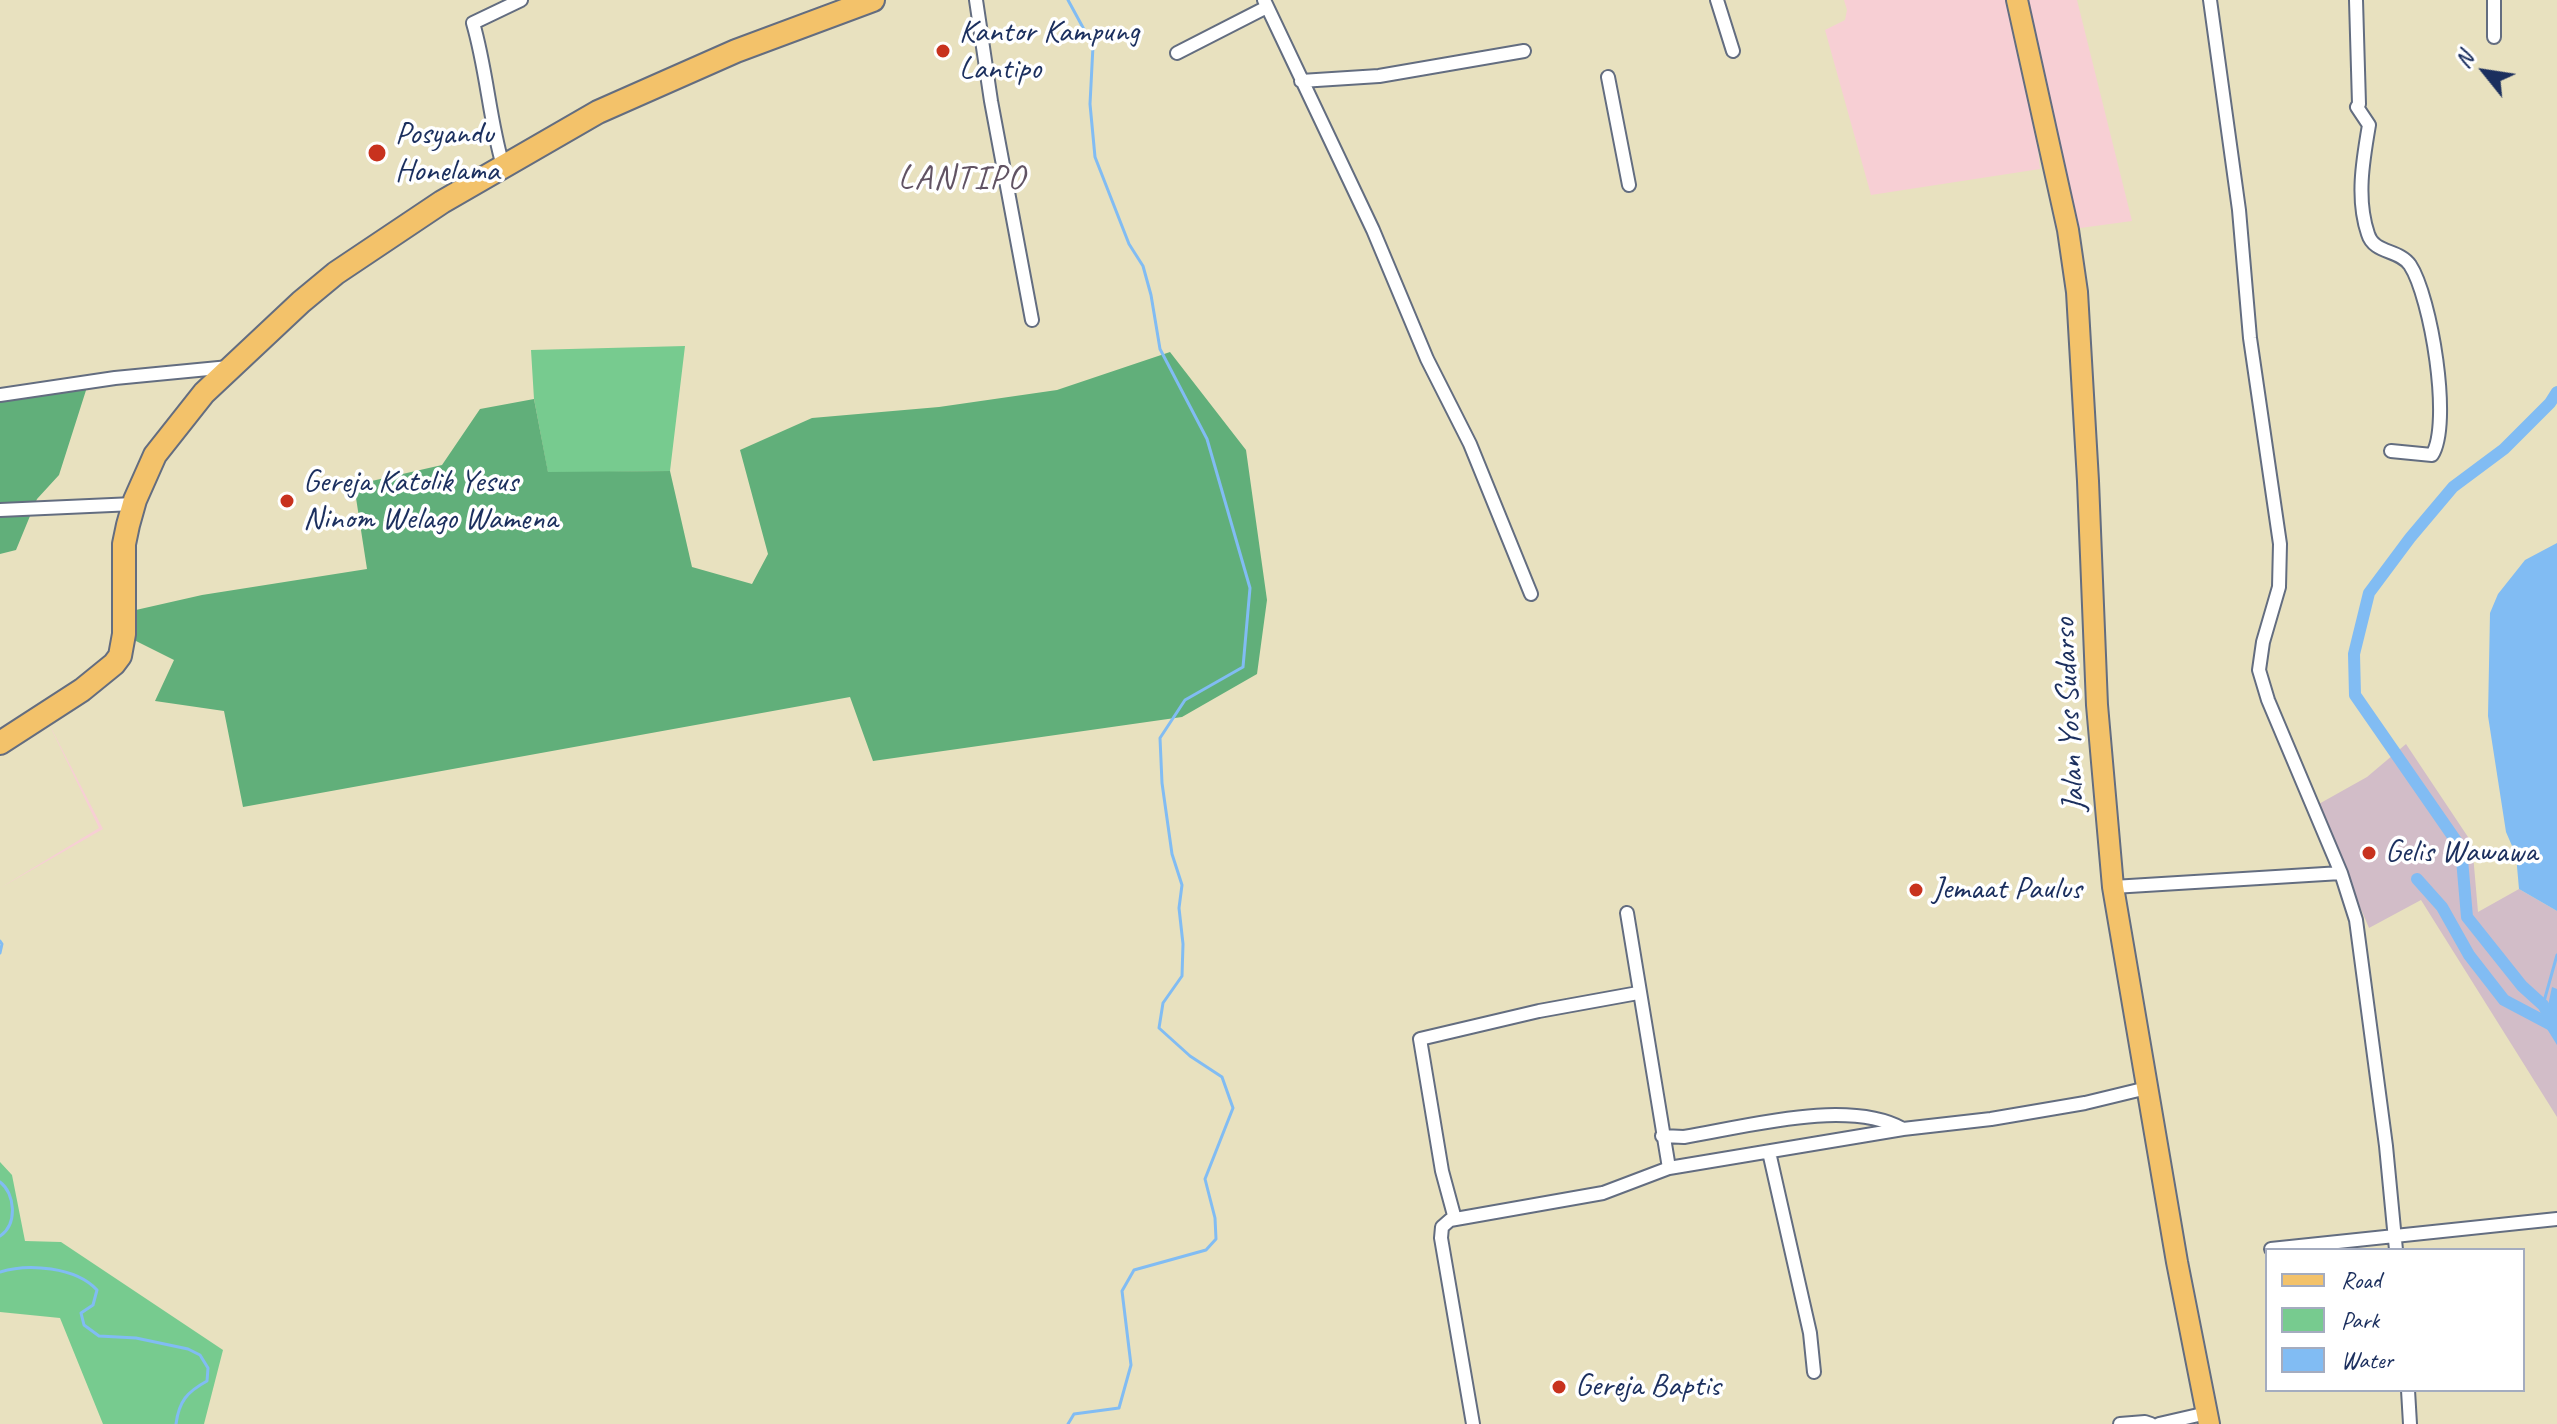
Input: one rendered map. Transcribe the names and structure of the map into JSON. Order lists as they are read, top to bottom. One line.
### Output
{"streets":{"main road":["Jalan Yos Sudarso"]},"districts":["LANTIPO"],"places":["Kantor Kampung Lantipo","Posyandu Honelama","Gereja Katolik Yesus Ninom Welago Wamena","Gelis Wawawa","Jemaat Paulus","Gereja Baptis"],"legend":["Road","Park","Water"],"north":"top left"}
